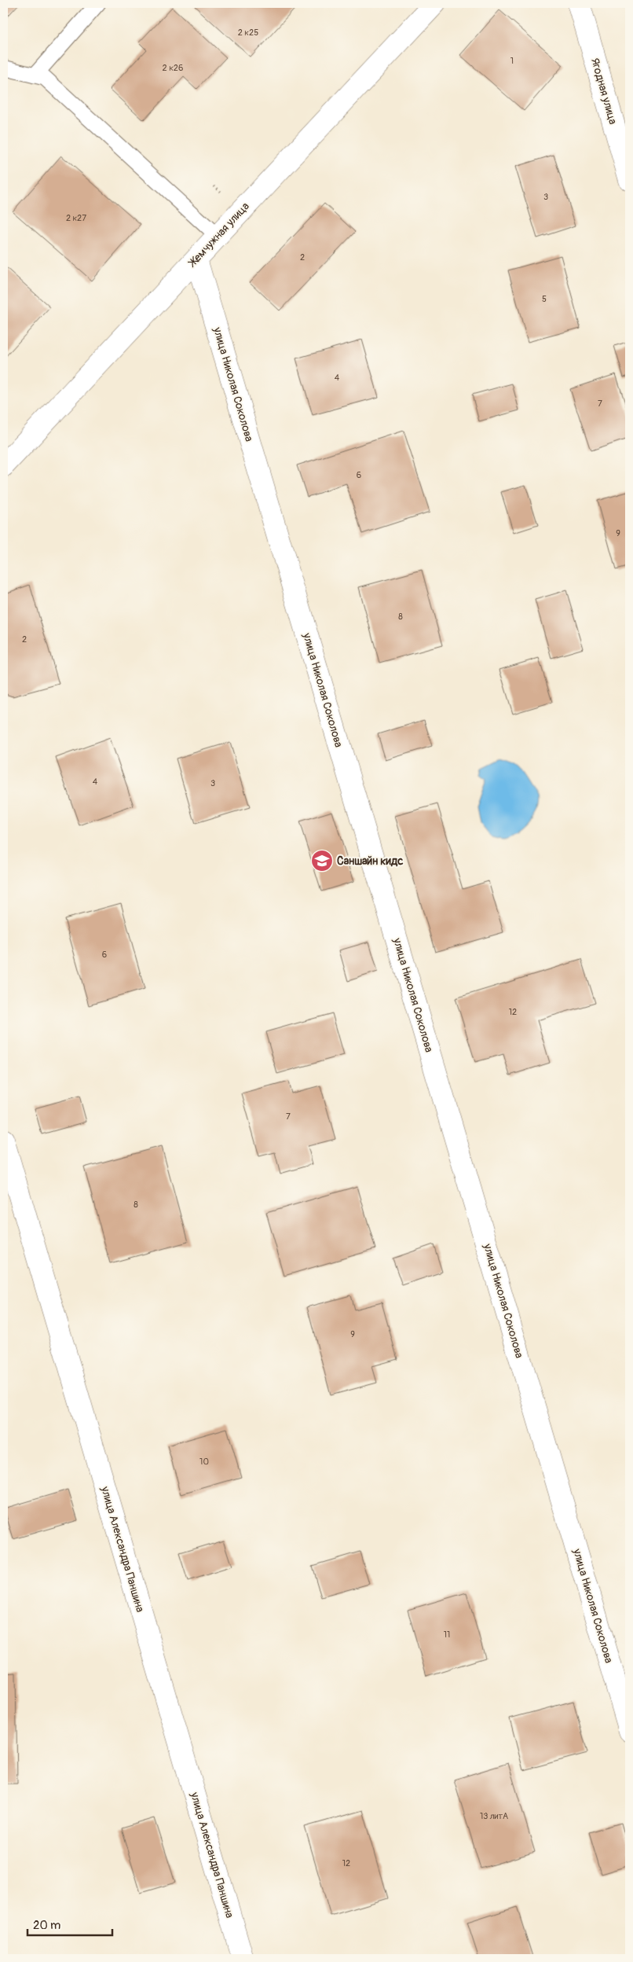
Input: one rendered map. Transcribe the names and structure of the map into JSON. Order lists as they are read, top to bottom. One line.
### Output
{"streets":{"street":["Ягодная улица","Жемчужная улица","улица Николая Соколова","улица Александра Паншина"]},"crossings":[["Жемчужная улица","улица Николая Соколова"]],"places":{"school or university":["Саншайн кидс"]},"house_numbers":["2 к25","1","2 к26","3","2 к27","2","5","4","7","6","9","8","2","4","3","6","12","7","8","9","10","11","13 литА","12"],"scale_bar":"20 m"}
